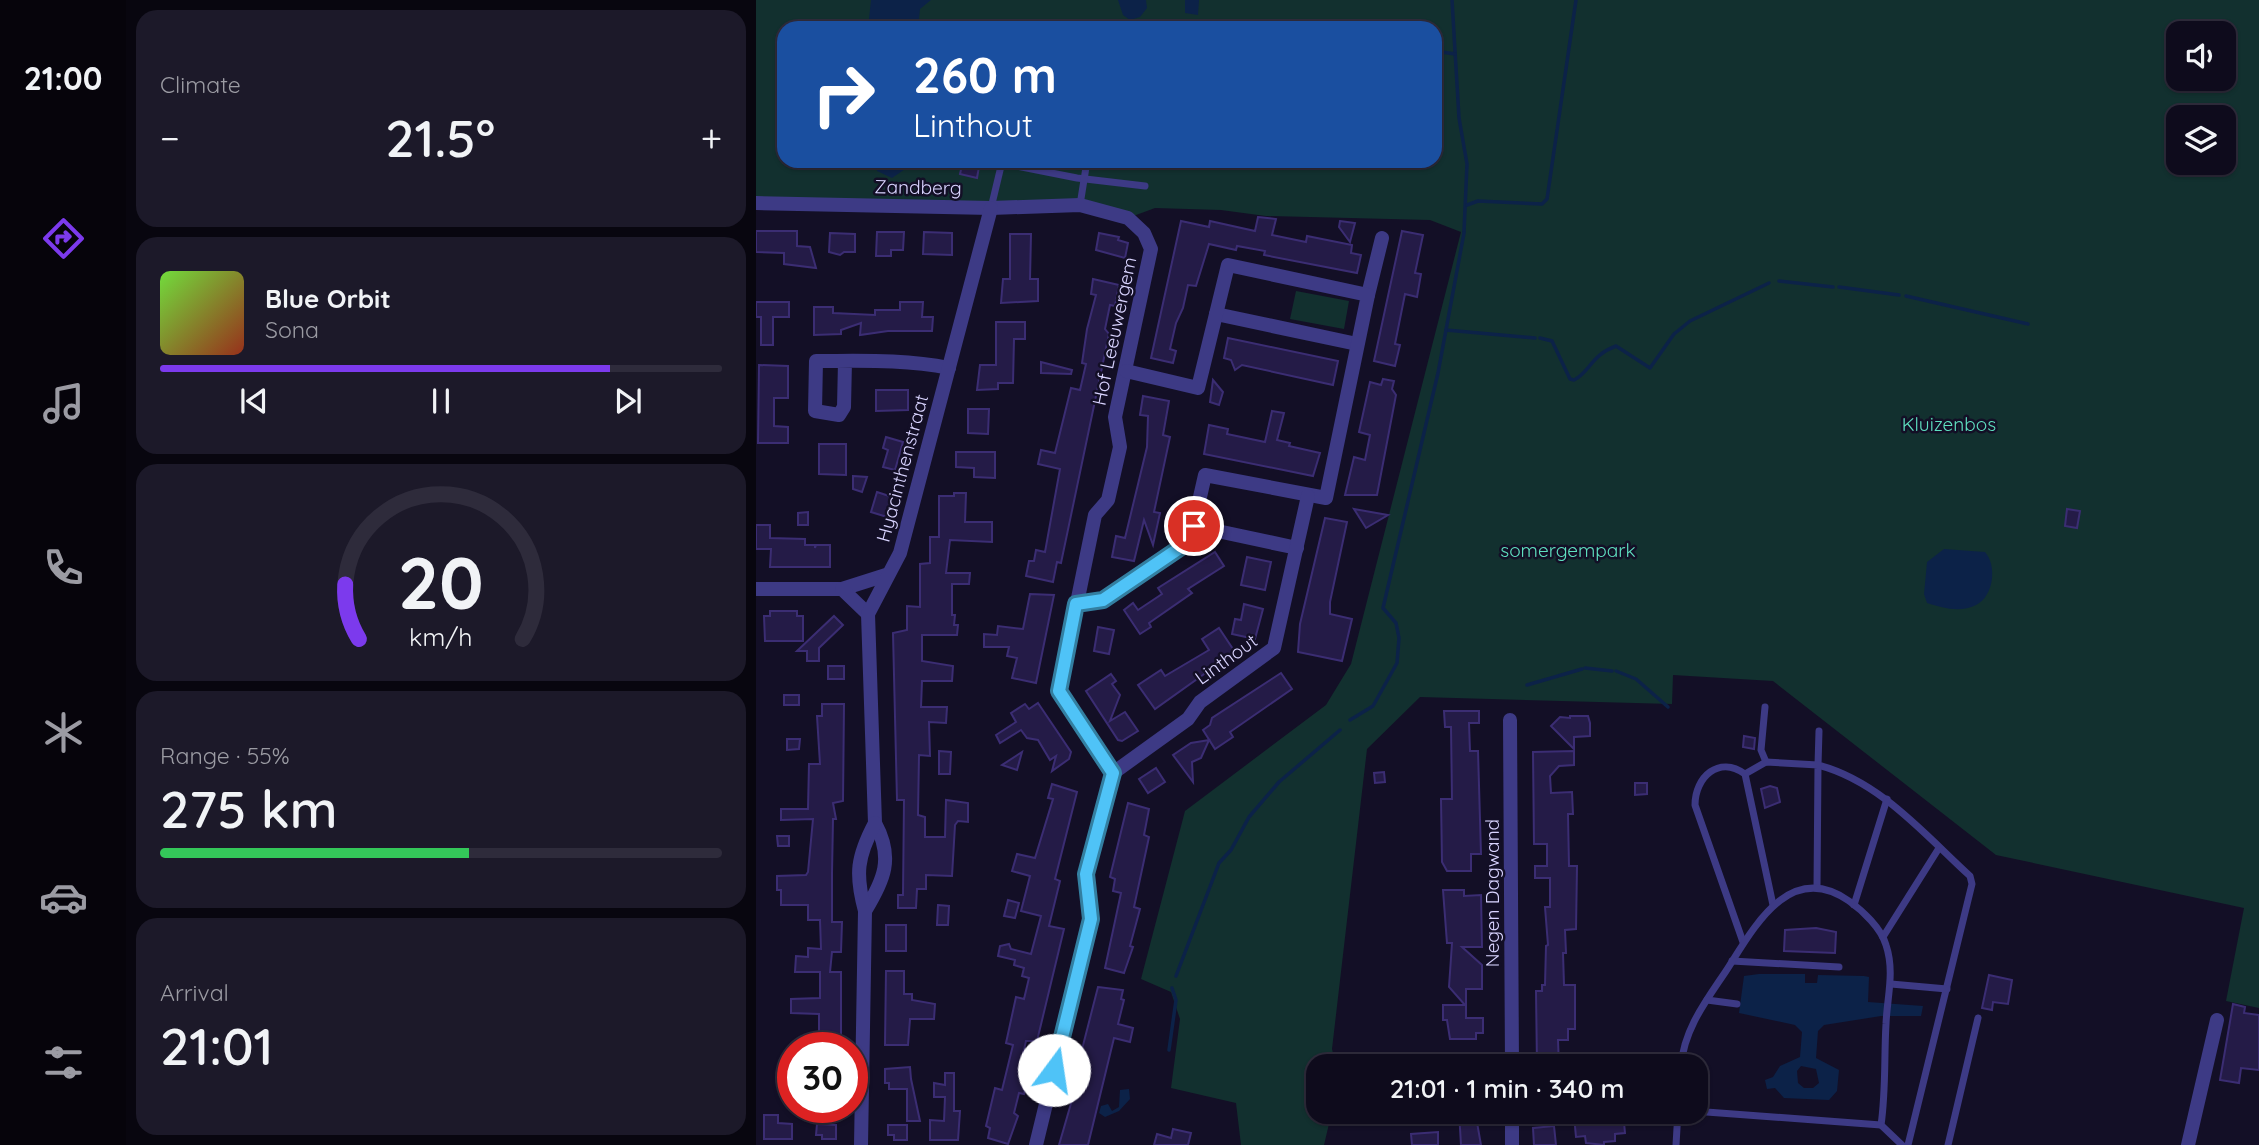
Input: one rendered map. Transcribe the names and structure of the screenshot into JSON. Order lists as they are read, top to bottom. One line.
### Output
{"streets":{"street":["Zandberg","Hof Leeuwergem","Hyacinthenstraat","Linthout","Negen Dagwand"]},"crossings":[["Zandberg","Hof Leeuwergem"],["Zandberg","Hyacinthenstraat"],["Hof Leeuwergem","Linthout"]],"parks":["Kluizenbos","somergempark"],"page":{"tabs":"21:00","tile":["Climate",["Range · 55%","275 km"],["Arrival","21:01"]],"turn":["260 m","Linthout"],"heat":["−","21.5°","+"],"song":["Blue Orbit","Sona"],"limit":"30","trip":"21:01 · 1 min · 340 m","gauge":["20","km/h"]}}
